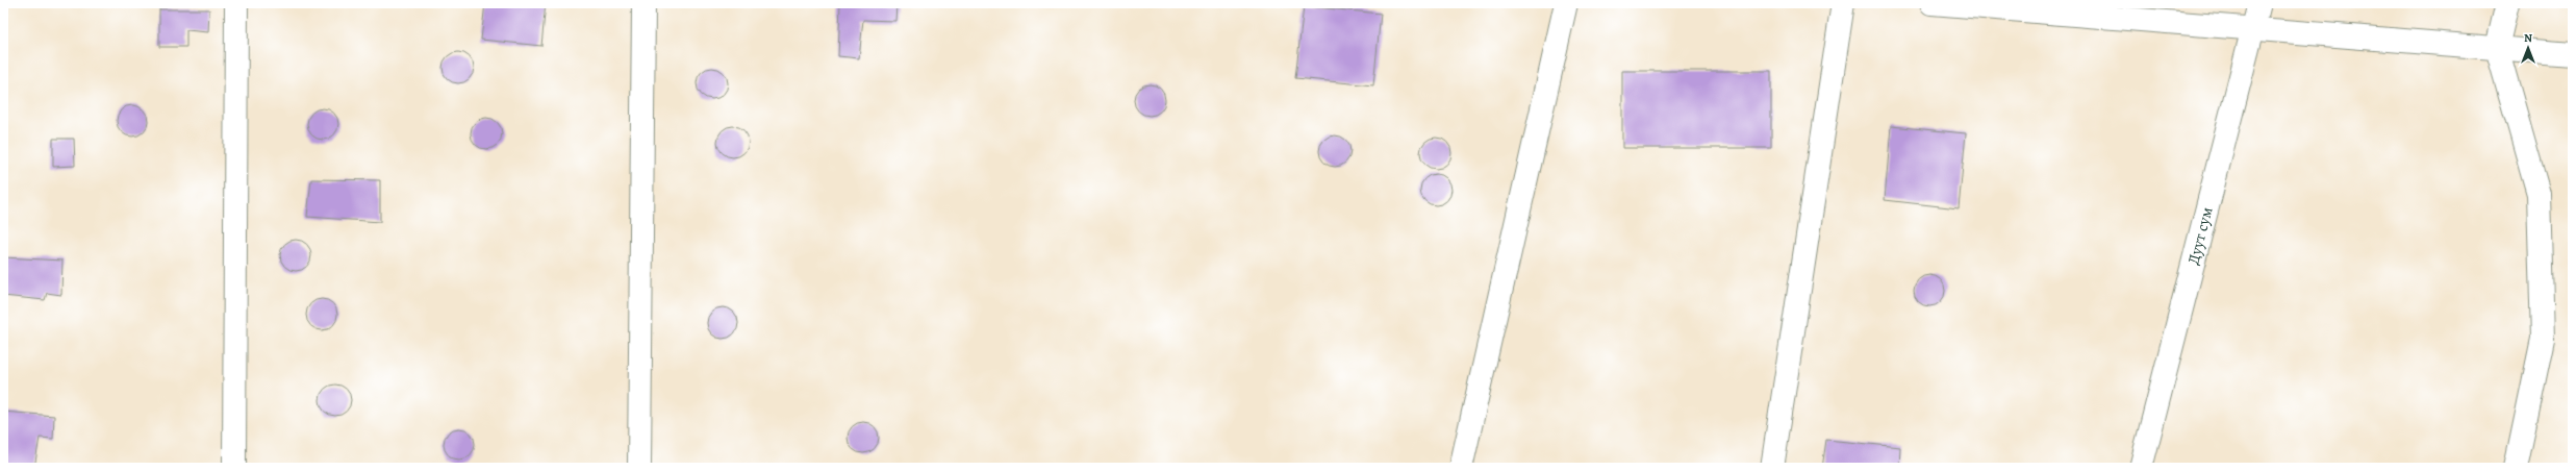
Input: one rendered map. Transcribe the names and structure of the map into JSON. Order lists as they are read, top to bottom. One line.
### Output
{"streets":{"street":["Дуут сум"]},"north":"top"}
